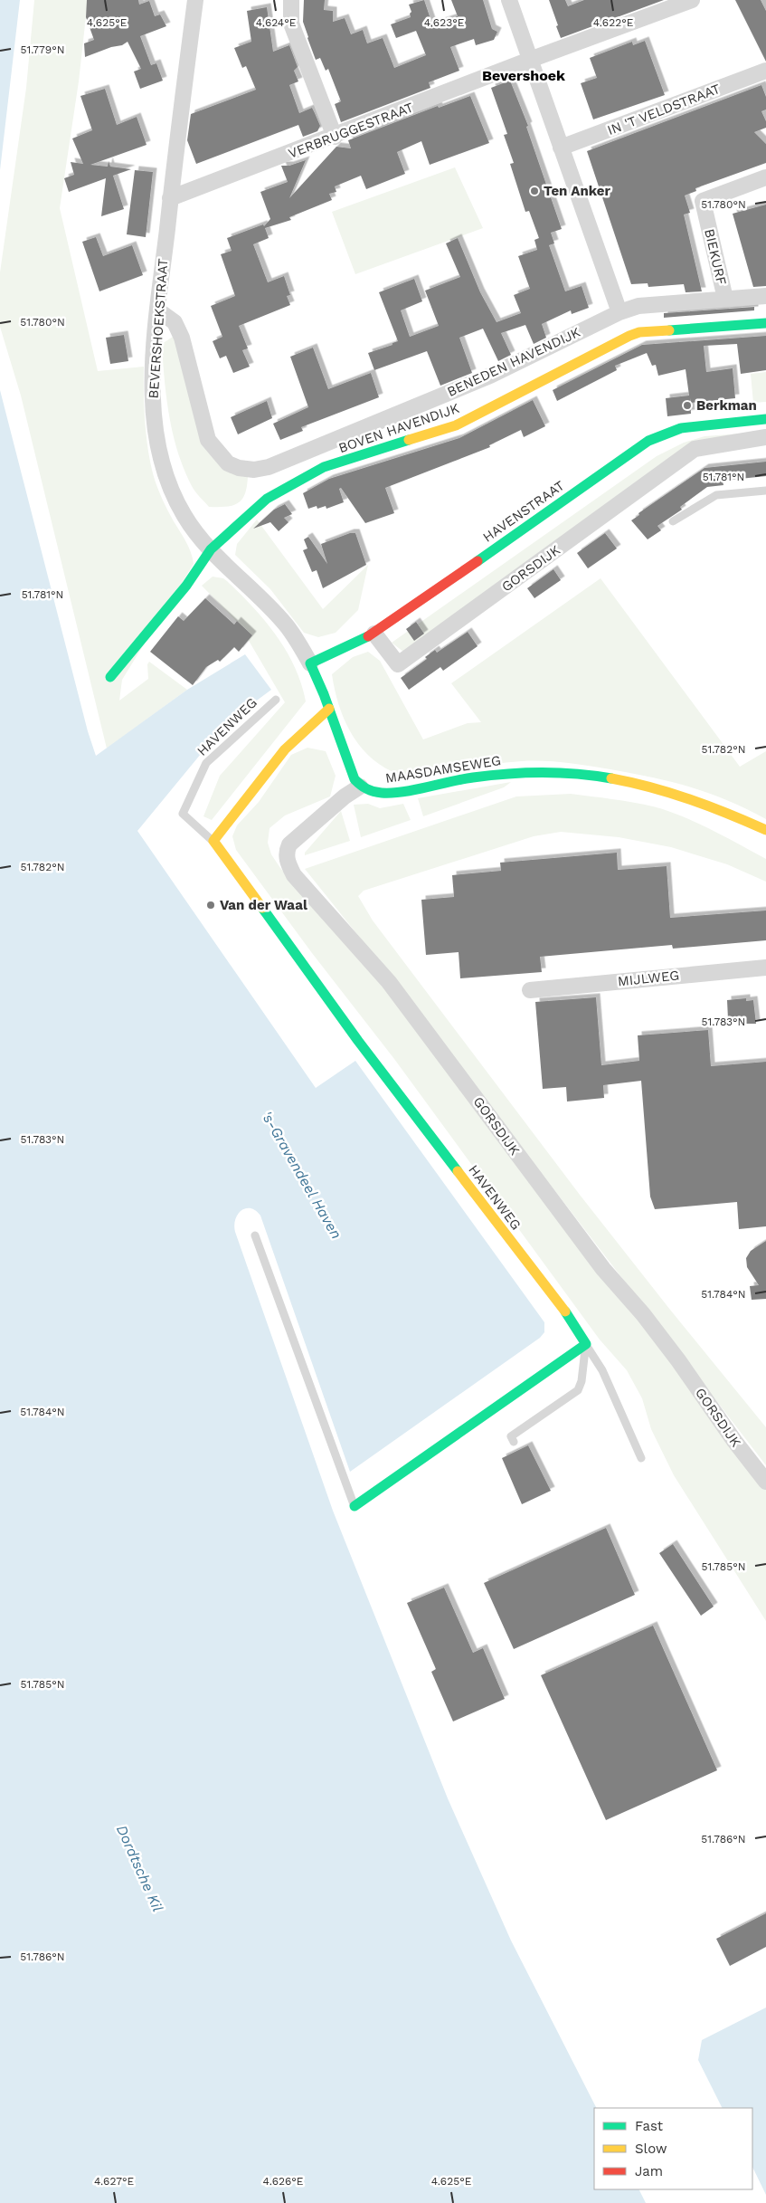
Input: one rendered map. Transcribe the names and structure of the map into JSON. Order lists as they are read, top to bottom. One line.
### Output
{"streets":{"street":["IN 'T VELDSTRAAT","VERBRUGGESTRAAT","BIEKURF","BEVERSHOEKSTRAAT","BENEDEN HAVENDIJK","BOVEN HAVENDIJK","HAVENSTRAAT","GORSDIJK","HAVENWEG","MAASDAMSEWEG","MIJLWEG"]},"crossings":[["VERBRUGGESTRAAT","BEVERSHOEKSTRAAT"],["BIEKURF","BENEDEN HAVENDIJK"],["BEVERSHOEKSTRAAT","BENEDEN HAVENDIJK"],["BEVERSHOEKSTRAAT","BOVEN HAVENDIJK"],["BEVERSHOEKSTRAAT","HAVENSTRAAT"],["BEVERSHOEKSTRAAT","GORSDIJK"],["BEVERSHOEKSTRAAT","MAASDAMSEWEG"],["HAVENSTRAAT","GORSDIJK"],["GORSDIJK","MAASDAMSEWEG"]],"districts":["Bevershoek"],"water":["'s-Gravendeel Haven","Dordtsche Kil"],"places":["Ten Anker","Berkman","Van der Waal"],"legend":["Fast","Slow","Jam"],"coordinates":["4.622°E","4.625°E","4.624°E","4.623°E","51.779°N","51.780°N","51.781°N","51.782°N","51.783°N","51.784°N","51.785°N","51.786°N","4.627°E","4.626°E"]}
